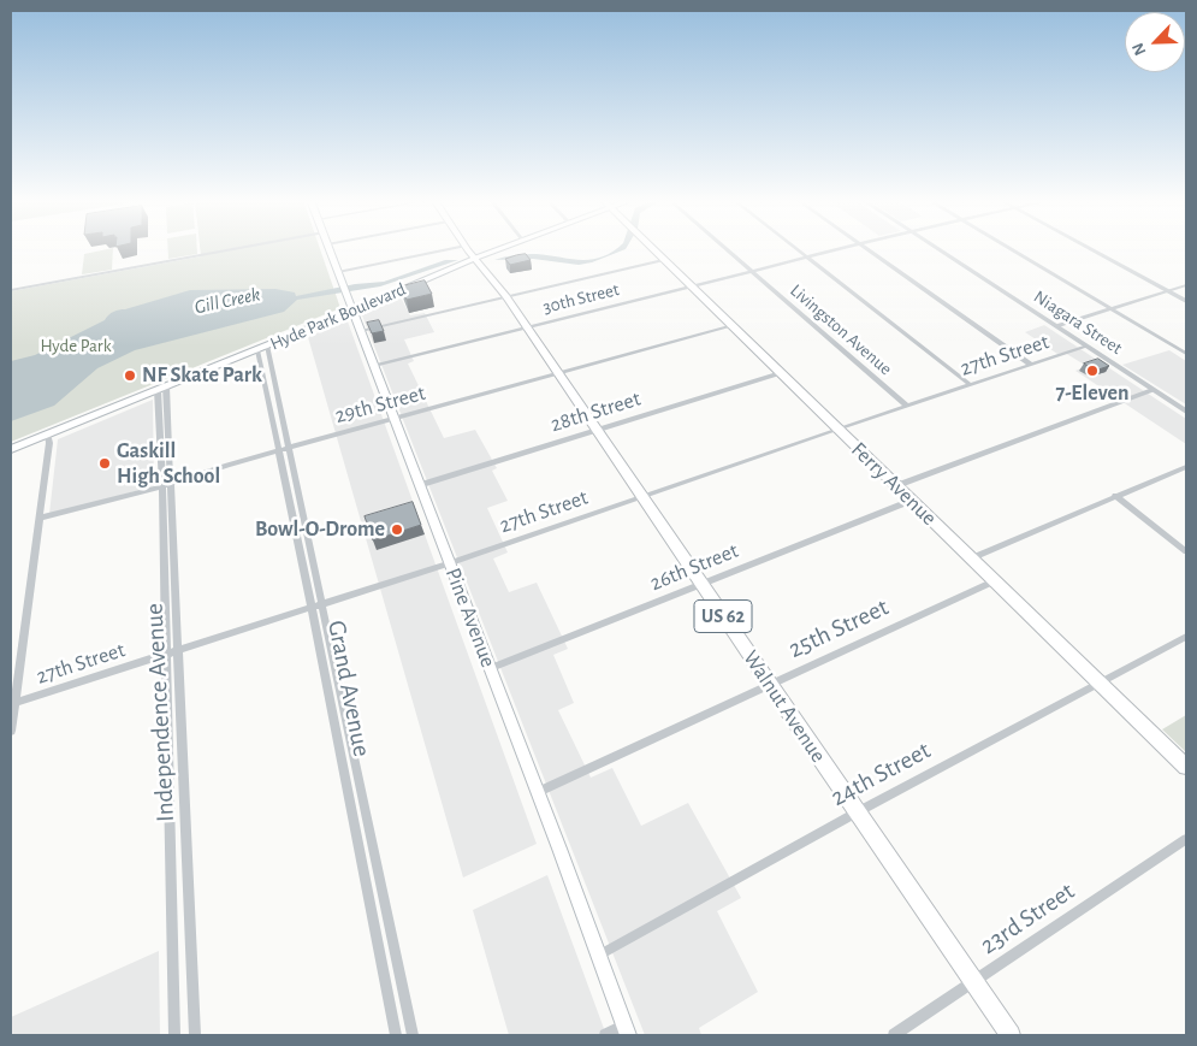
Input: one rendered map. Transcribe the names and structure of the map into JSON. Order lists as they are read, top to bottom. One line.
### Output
{"streets":{"main road":["Hyde Park Boulevard","Ferry Avenue","US 62","Pine Avenue","Walnut Avenue"],"street":["30th Street","Niagara Street","Livingston Avenue","27th Street","29th Street","28th Street","26th Street","25th Street","Grand Avenue","Independence Avenue","24th Street","23rd Street"]},"crossings":[["30th Street","Livingston Avenue"],["30th Street","Ferry Avenue"],["30th Street","Pine Avenue"],["30th Street","Walnut Avenue"],["Hyde Park Boulevard","Pine Avenue"],["Hyde Park Boulevard","Grand Avenue"],["Hyde Park Boulevard","Walnut Avenue"],["Hyde Park Boulevard","Independence Avenue"],["Niagara Street","27th Street"],["Livingston Avenue","27th Street"],["27th Street","Ferry Avenue"],["27th Street","Pine Avenue"],["27th Street","Grand Avenue"],["27th Street","Walnut Avenue"],["27th Street","Independence Avenue"],["29th Street","Ferry Avenue"],["29th Street","Pine Avenue"],["29th Street","Grand Avenue"],["29th Street","Walnut Avenue"],["29th Street","Independence Avenue"],["28th Street","Ferry Avenue"],["28th Street","Pine Avenue"],["28th Street","Walnut Avenue"],["Ferry Avenue","26th Street"],["Ferry Avenue","25th Street"],["Ferry Avenue","24th Street"],["26th Street","Pine Avenue"],["26th Street","Walnut Avenue"],["Pine Avenue","25th Street"],["Pine Avenue","24th Street"],["25th Street","Walnut Avenue"],["Walnut Avenue","24th Street"],["Walnut Avenue","23rd Street"]],"water":["Gill Creek"],"parks":["Hyde Park"],"places":["7-Eleven","NF Skate Park","Gaskill High School","Bowl-O-Drome"],"north":"bottom left"}
